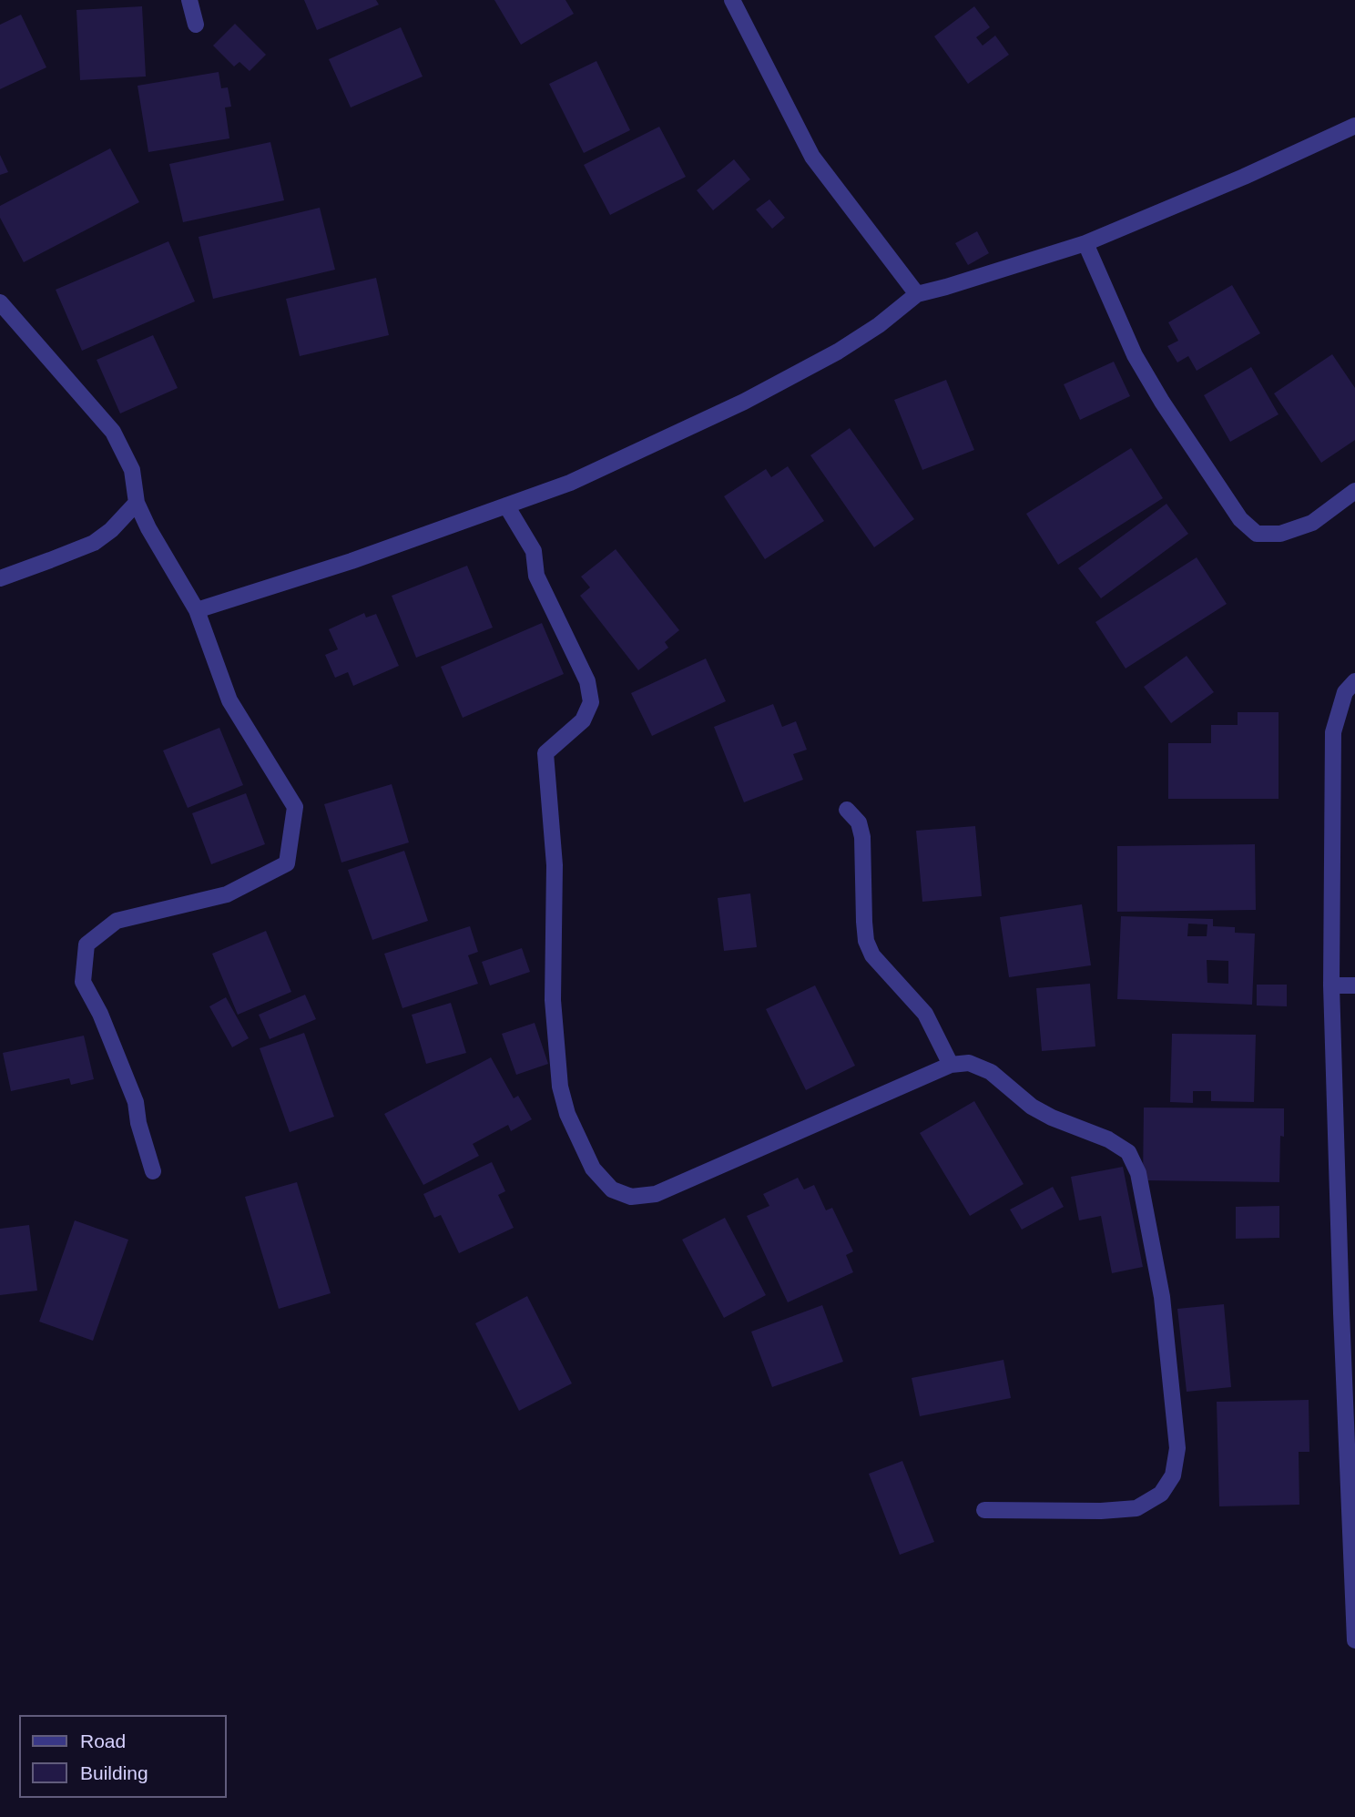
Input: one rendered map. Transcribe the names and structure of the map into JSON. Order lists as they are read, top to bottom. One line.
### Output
{"legend":["Road","Building"]}
